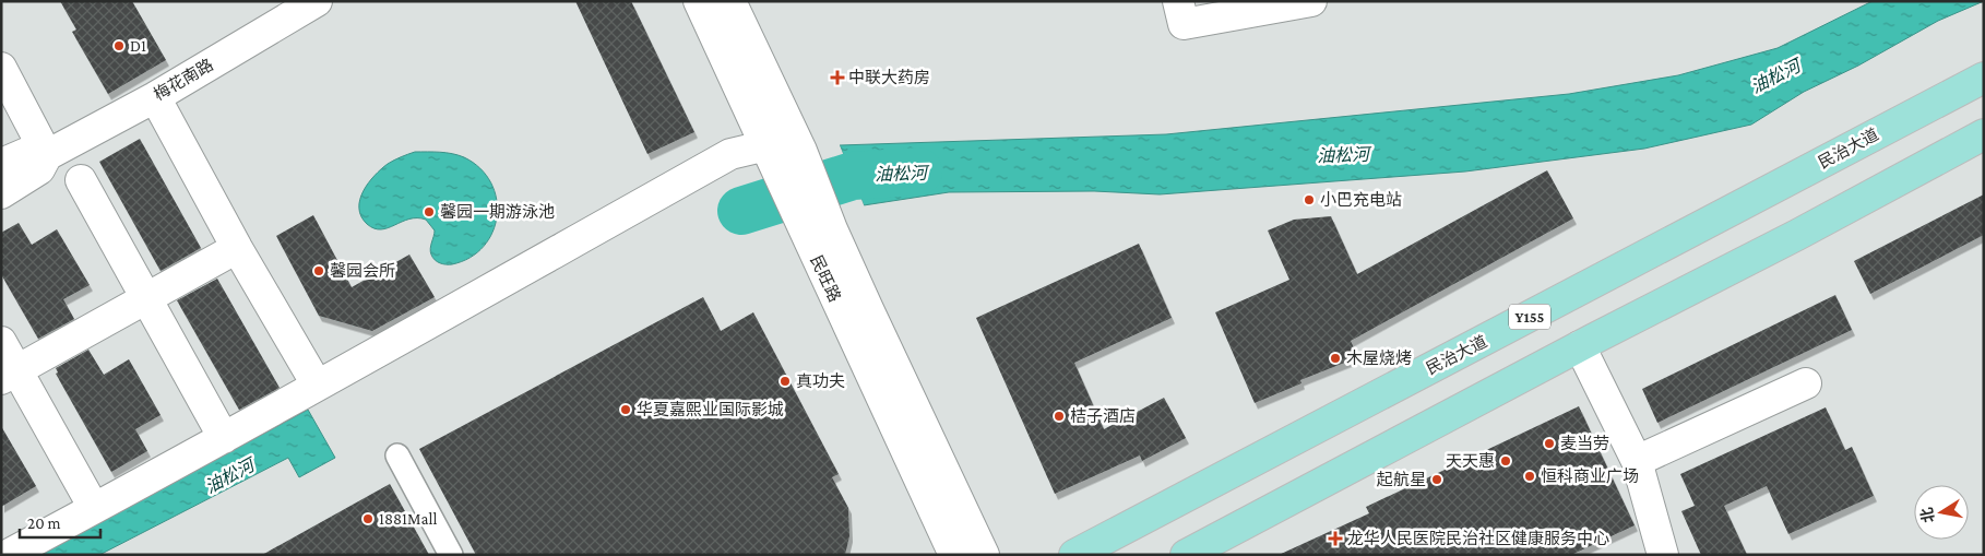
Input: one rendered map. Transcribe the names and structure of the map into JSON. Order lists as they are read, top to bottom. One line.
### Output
{"streets":{"main road":["民治大道","Y155"],"street":["梅花南路","民旺路"]},"water":["油松河"],"places":{"other":["D1","小巴充电站","馨园一期游泳池","馨园会所","木屋烧烤","真功夫","华夏嘉熙业国际影城","桔子酒店","麦当劳","天天惠","恒科商业广场","起航星","1881Mall"],"health":["中联大药房","龙华人民医院民治社区健康服务中心"]},"scale_bar":"20 m","north":"left"}
